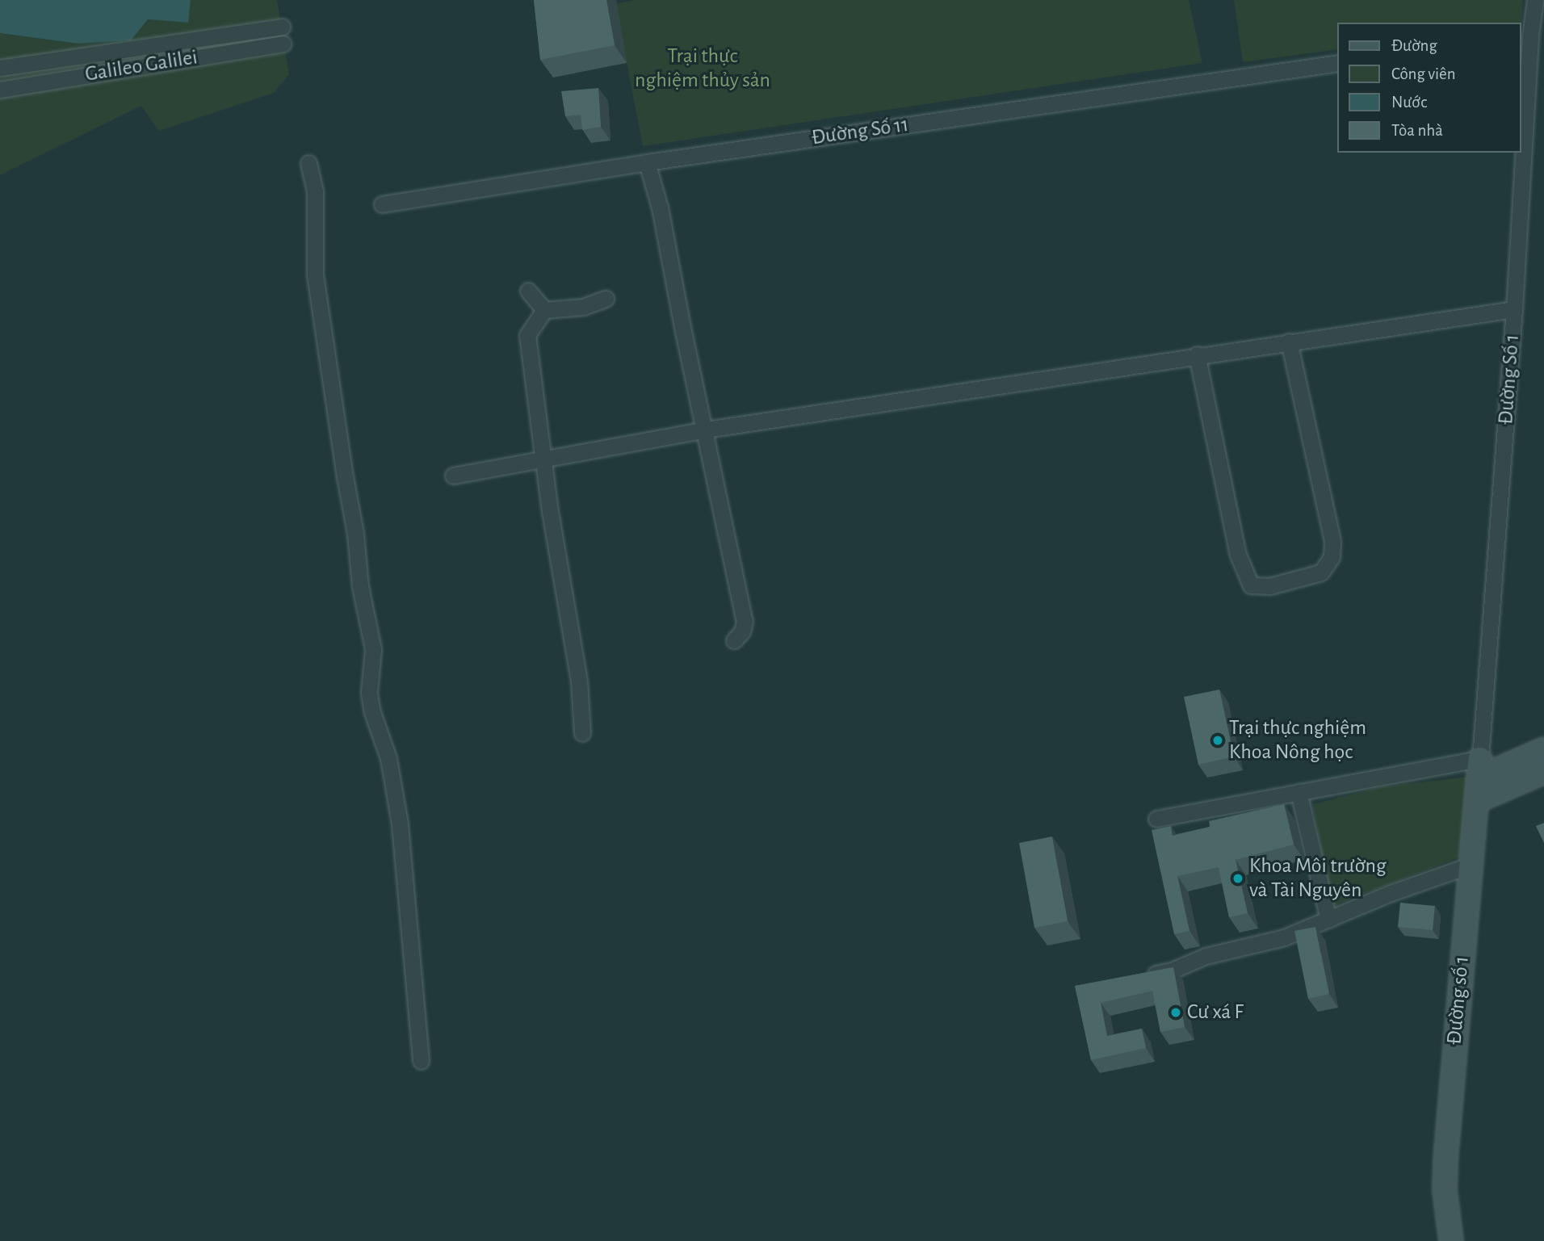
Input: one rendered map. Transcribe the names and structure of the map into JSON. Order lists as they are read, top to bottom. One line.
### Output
{"streets":{"street":["Galileo Galilei","Đường Số 11","Đường Số 1","Đường số 1"]},"crossings":[["Đường Số 1","Đường số 1"]],"parks":["Trại thực nghiệm thủy sản"],"places":["Trại thực nghiệm Khoa Nông học","Khoa Môi trường và Tài Nguyên","Cư xá F"],"legend":["Đường","Công viên","Nước","Tòa nhà"]}
